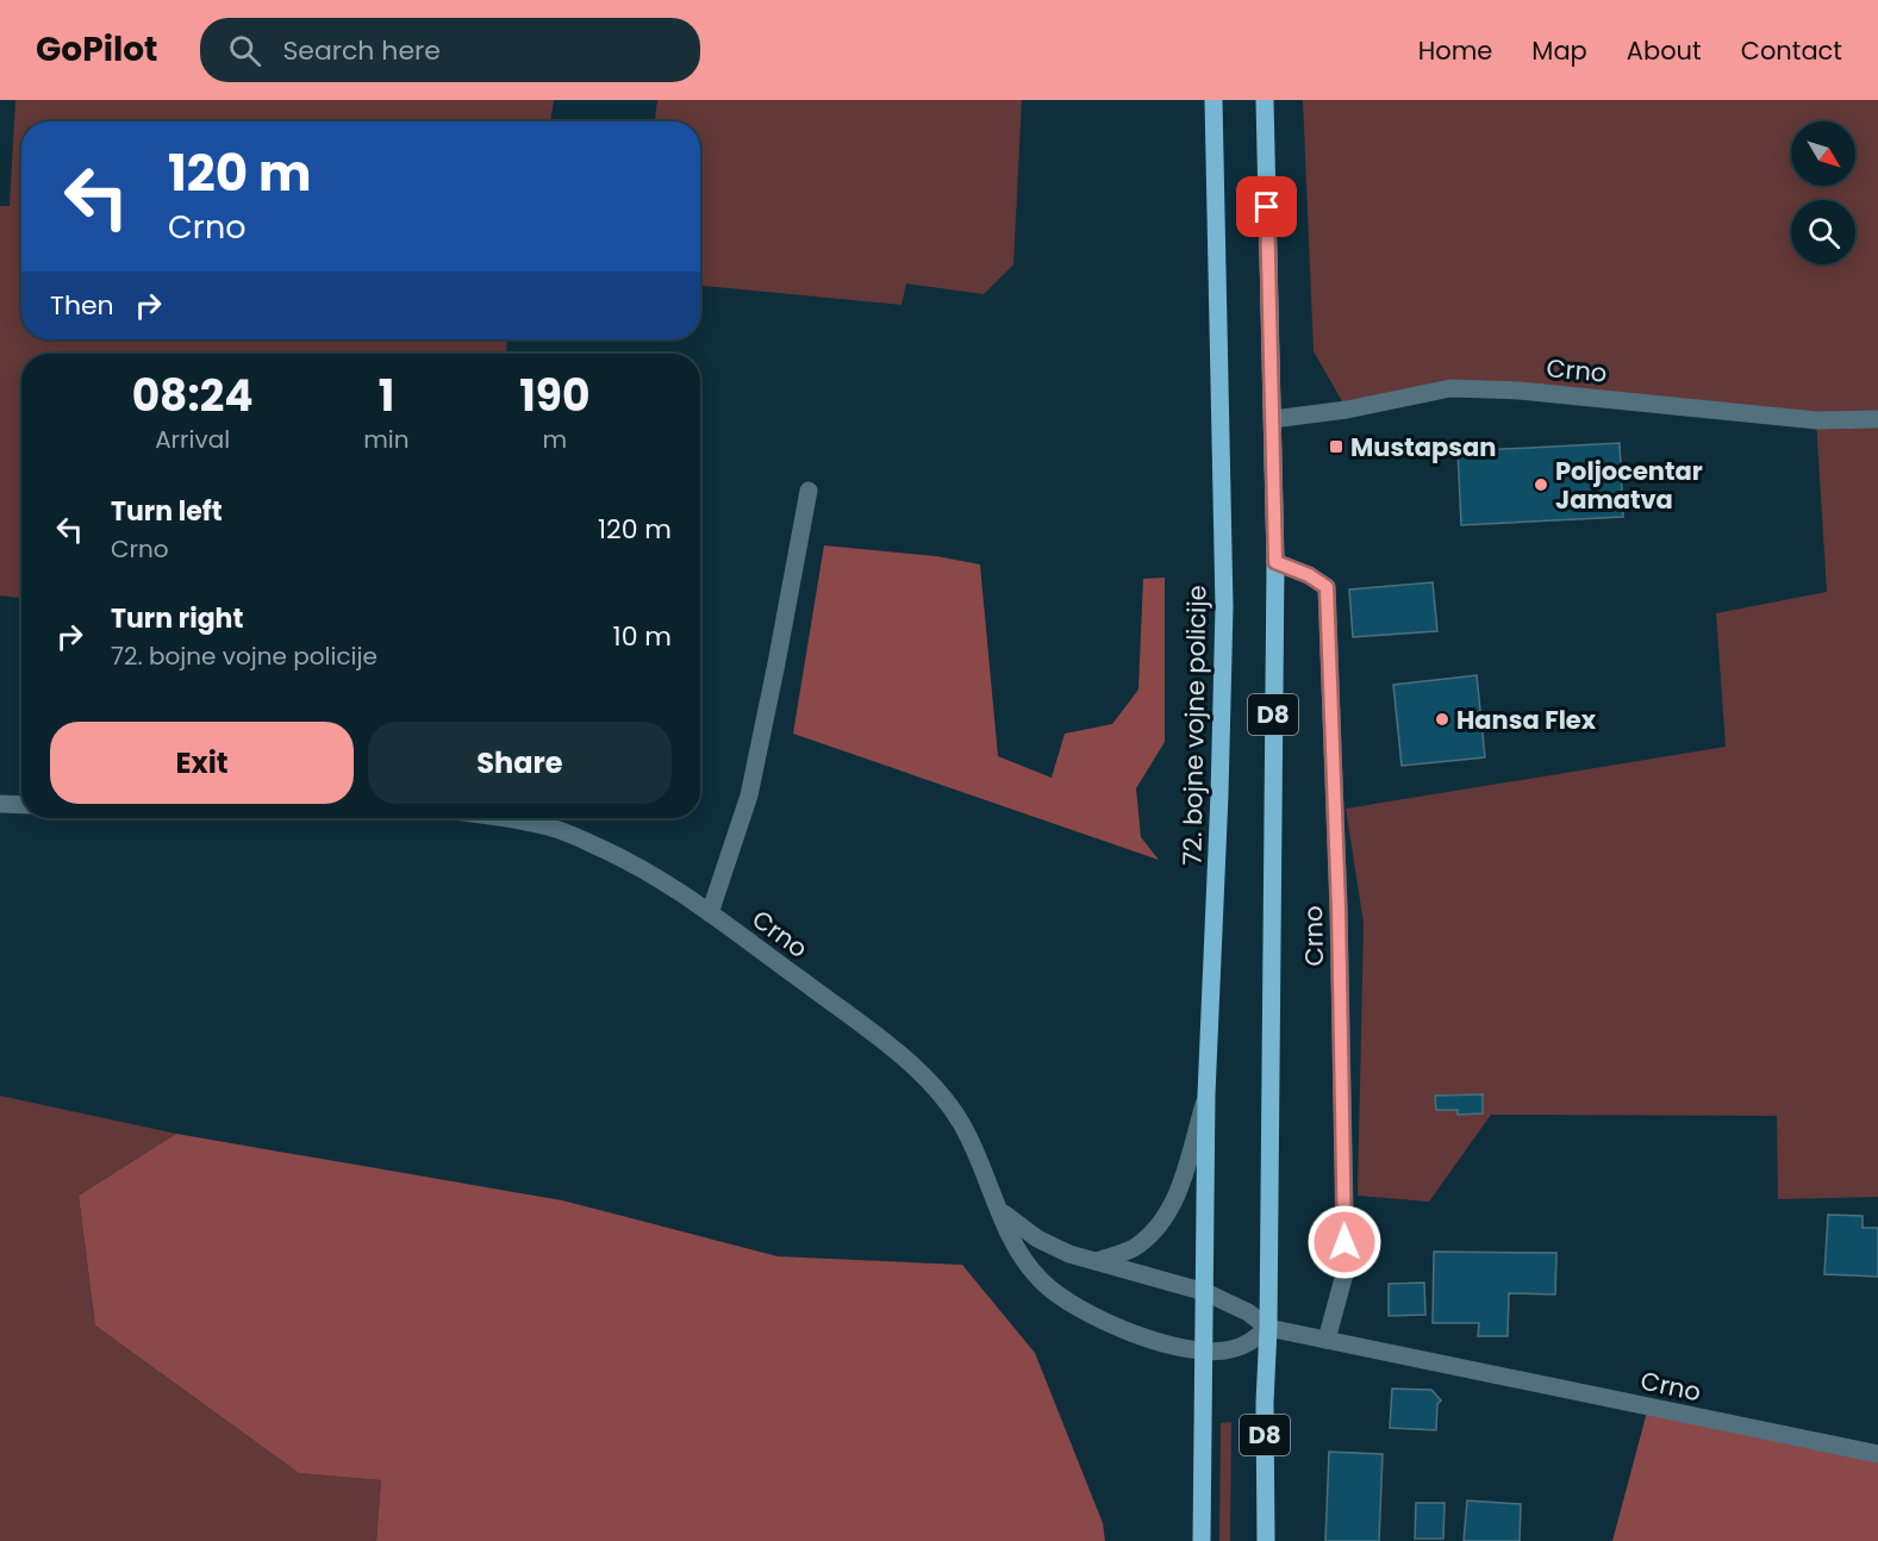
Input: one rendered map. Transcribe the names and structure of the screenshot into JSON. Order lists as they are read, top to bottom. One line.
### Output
{"streets":{"main road":["D8","72. bojne vojne policije"],"street":["Crno"]},"crossings":[["Crno","D8"],["Crno","72. bojne vojne policije"],["D8","72. bojne vojne policije"]],"places":{"transit":["Mustapsan"],"other":["Poljocentar Jamatva","Hansa Flex"]},"north":"bottom right","page":{"header":"GoPilot","search":"Search here","nav":["Home","Map","About","Contact"],"turn":["120 m","Crno"],"then":"Then","eta":["08:24","Arrival","1","min","190","m"],"list":[{"name":"Turn left","note":"Crno","value":"120 m"},{"name":"Turn right","note":"72. bojne vojne policije","value":"10 m"}],"buttons":["Exit","Share"]}}
